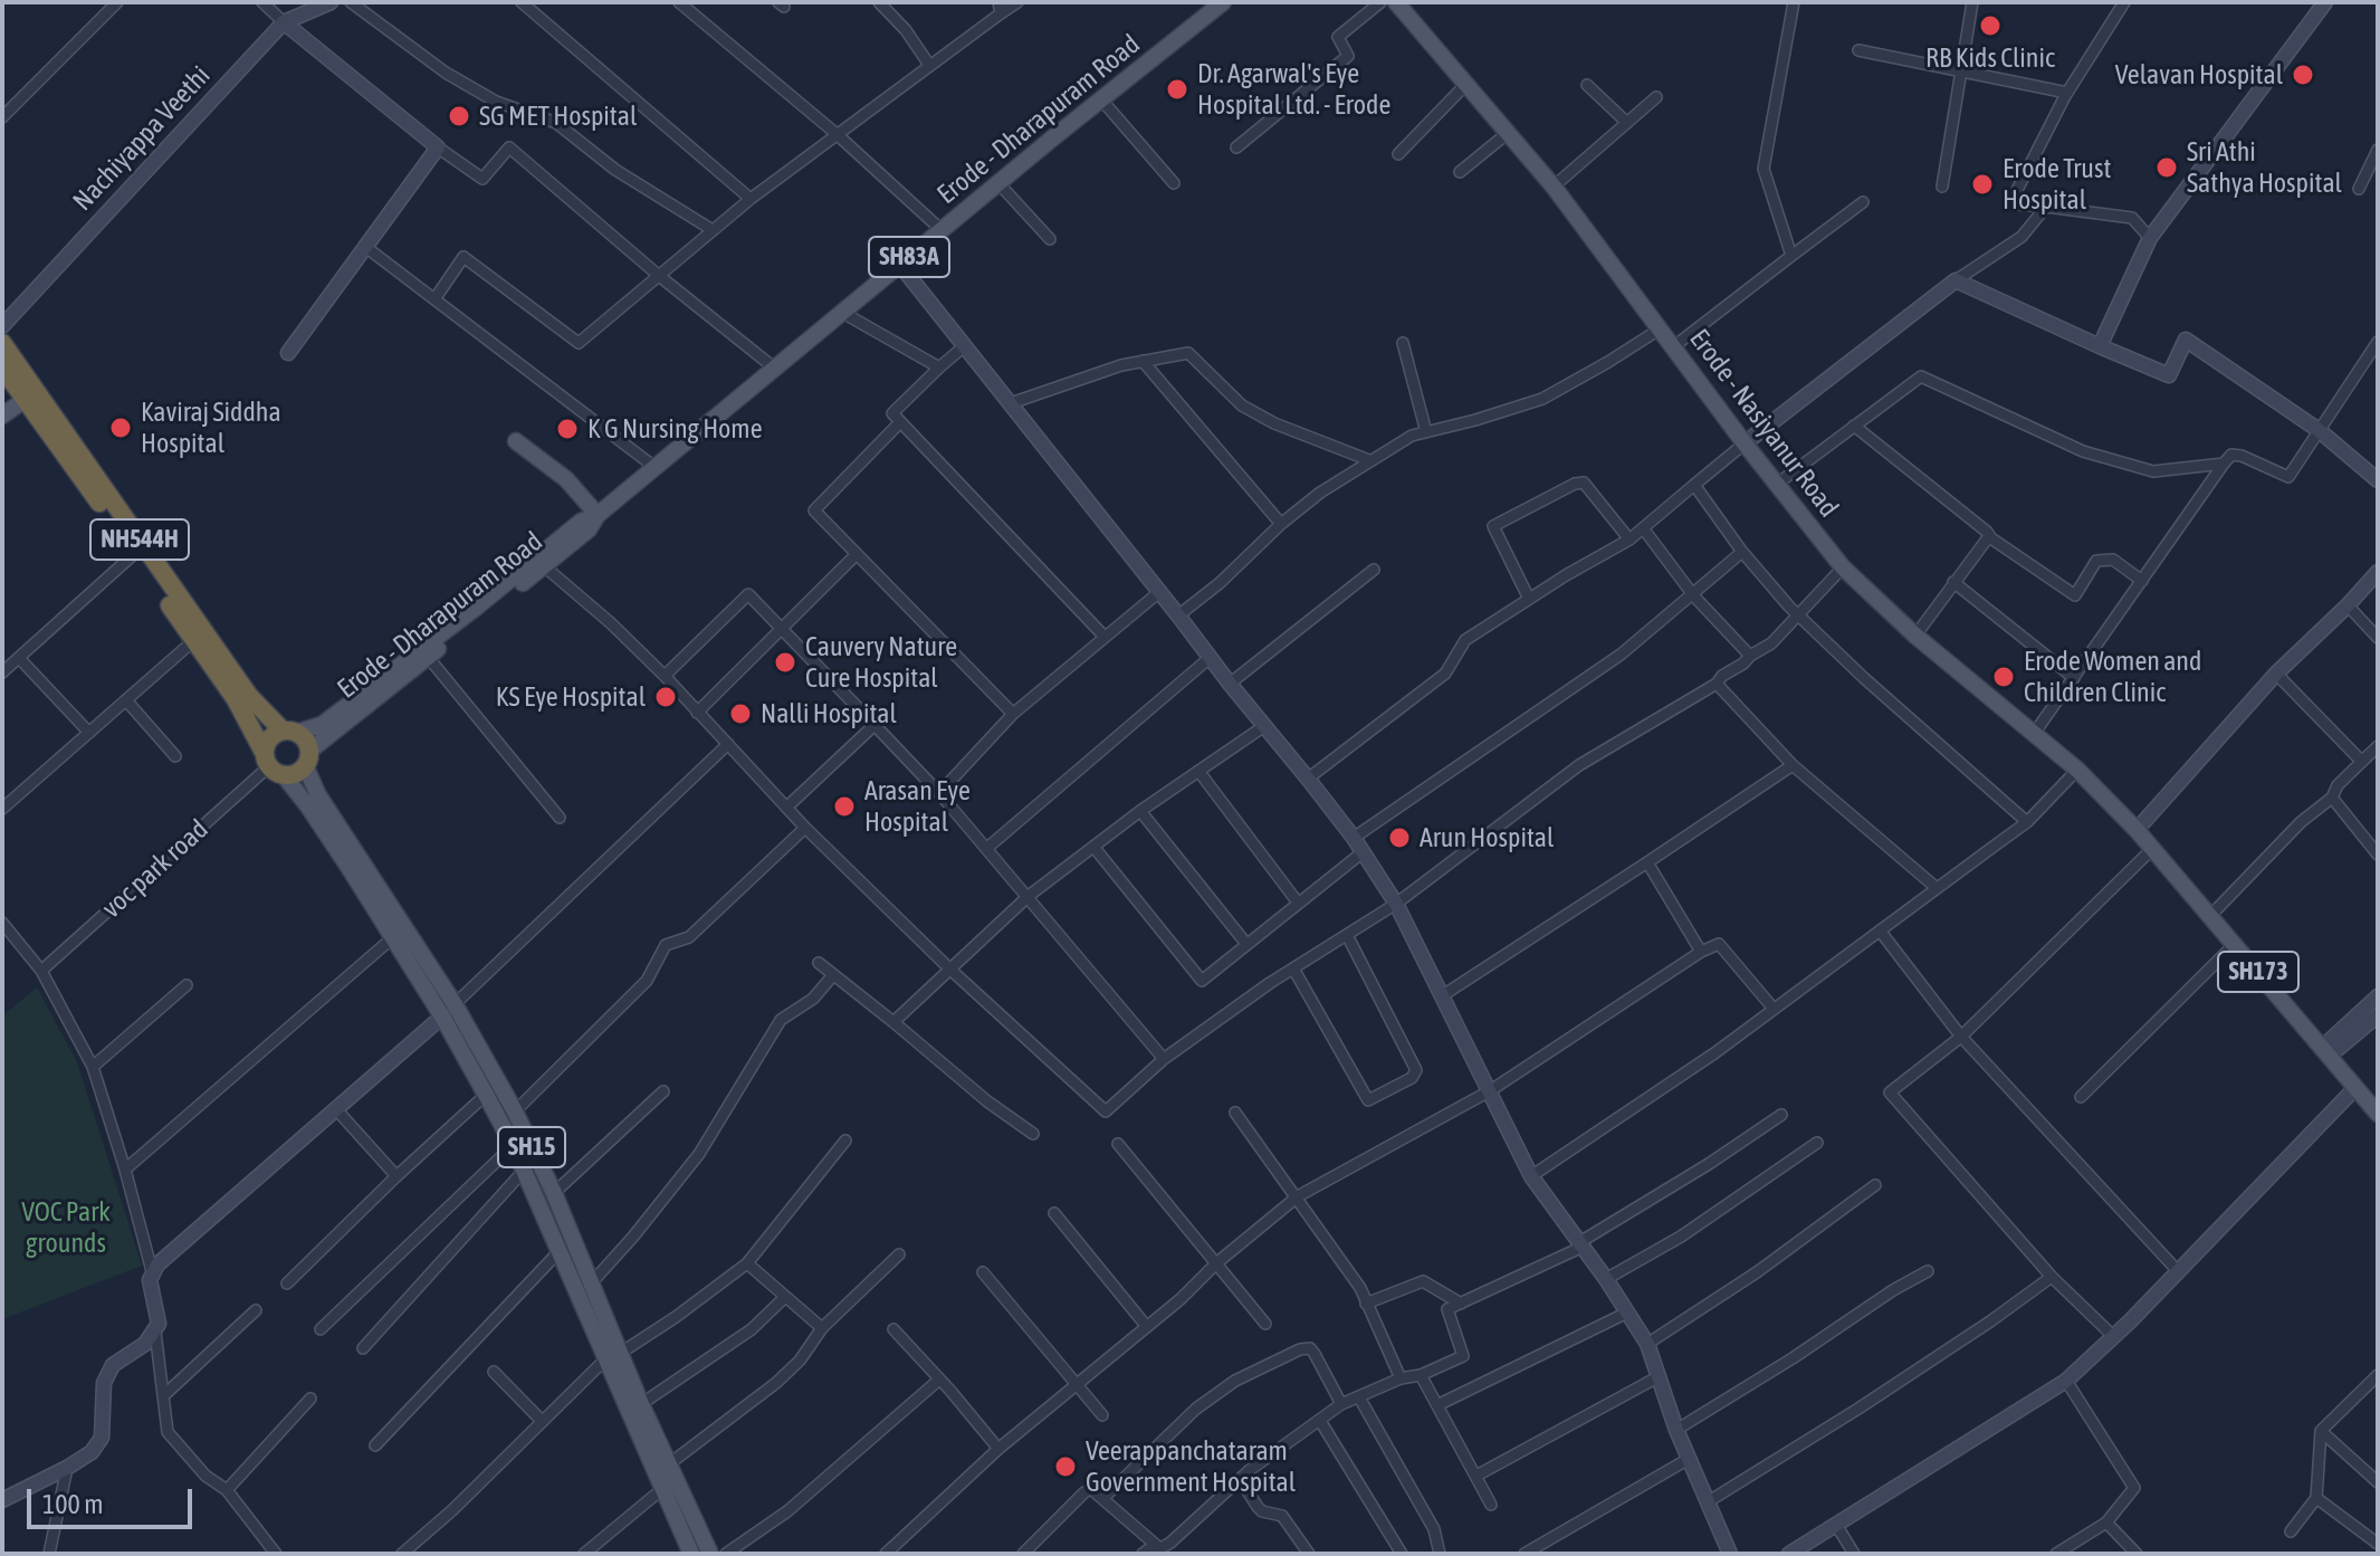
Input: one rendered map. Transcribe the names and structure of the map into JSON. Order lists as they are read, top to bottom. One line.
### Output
{"streets":{"highway":["NH544H"],"main road":["Erode - Dharapuram Road","SH83A","Erode - Nasiyanur Road","SH173","SH15"],"street":["Nachiyappa Veethi","voc park road"]},"crossings":[["Erode - Dharapuram Road","NH544H"],["Erode - Dharapuram Road","voc park road"],["Erode - Dharapuram Road","SH15"],["Erode - Nasiyanur Road","SH173"],["NH544H","voc park road"],["NH544H","SH15"],["voc park road","SH15"]],"parks":["VOC Park grounds"],"places":["RB Kids Clinic","Velavan Hospital","Dr. Agarwal's Eye Hospital Ltd. - Erode","SG MET Hospital","Sri Athi Sathya Hospital","Erode Trust Hospital","Kaviraj Siddha Hospital","K G Nursing Home","Cauvery Nature Cure Hospital","Erode Women and Children Clinic","KS Eye Hospital","Nalli Hospital","Arasan Eye Hospital","Arun Hospital","Veerappanchataram Government Hospital"],"scale_bar":"100 m"}
